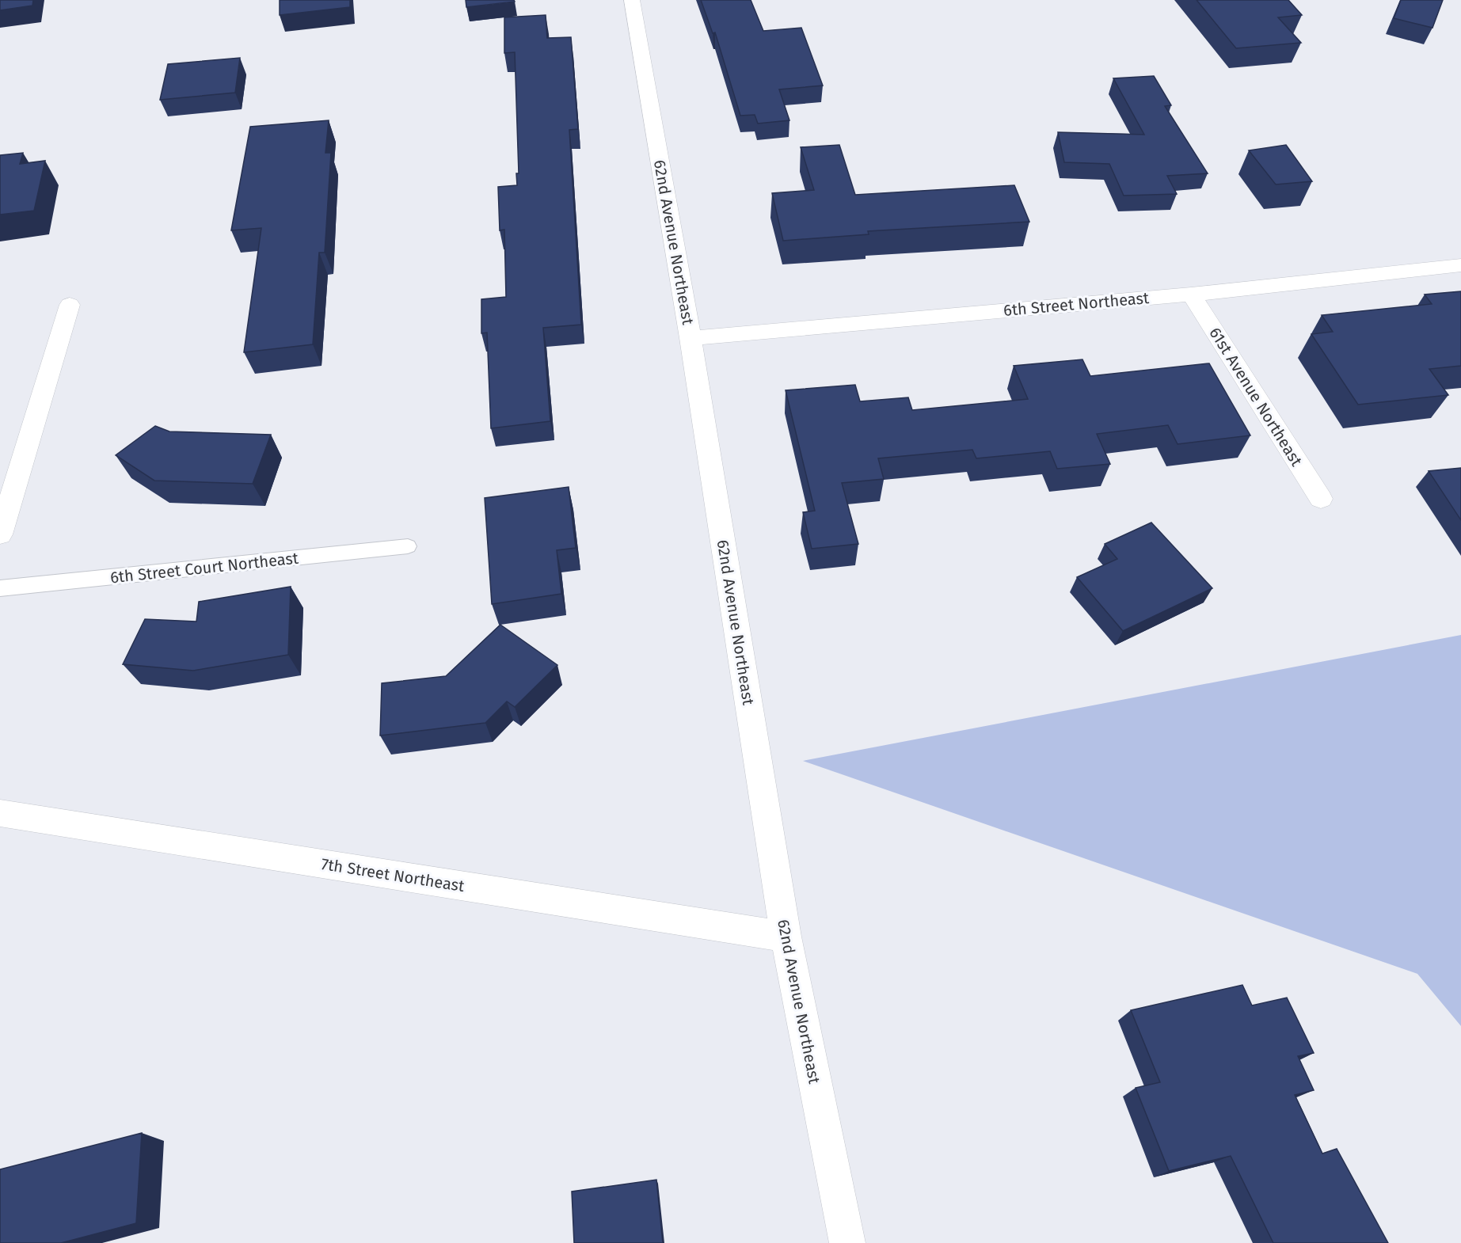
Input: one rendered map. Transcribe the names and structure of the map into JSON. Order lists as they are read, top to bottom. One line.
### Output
{"streets":{"street":["62nd Avenue Northeast","6th Street Northeast","61st Avenue Northeast","7th Street Northeast"],"lane":["6th Street Court Northeast"]},"crossings":[["62nd Avenue Northeast","6th Street Northeast"],["62nd Avenue Northeast","7th Street Northeast"],["6th Street Northeast","61st Avenue Northeast"]]}
